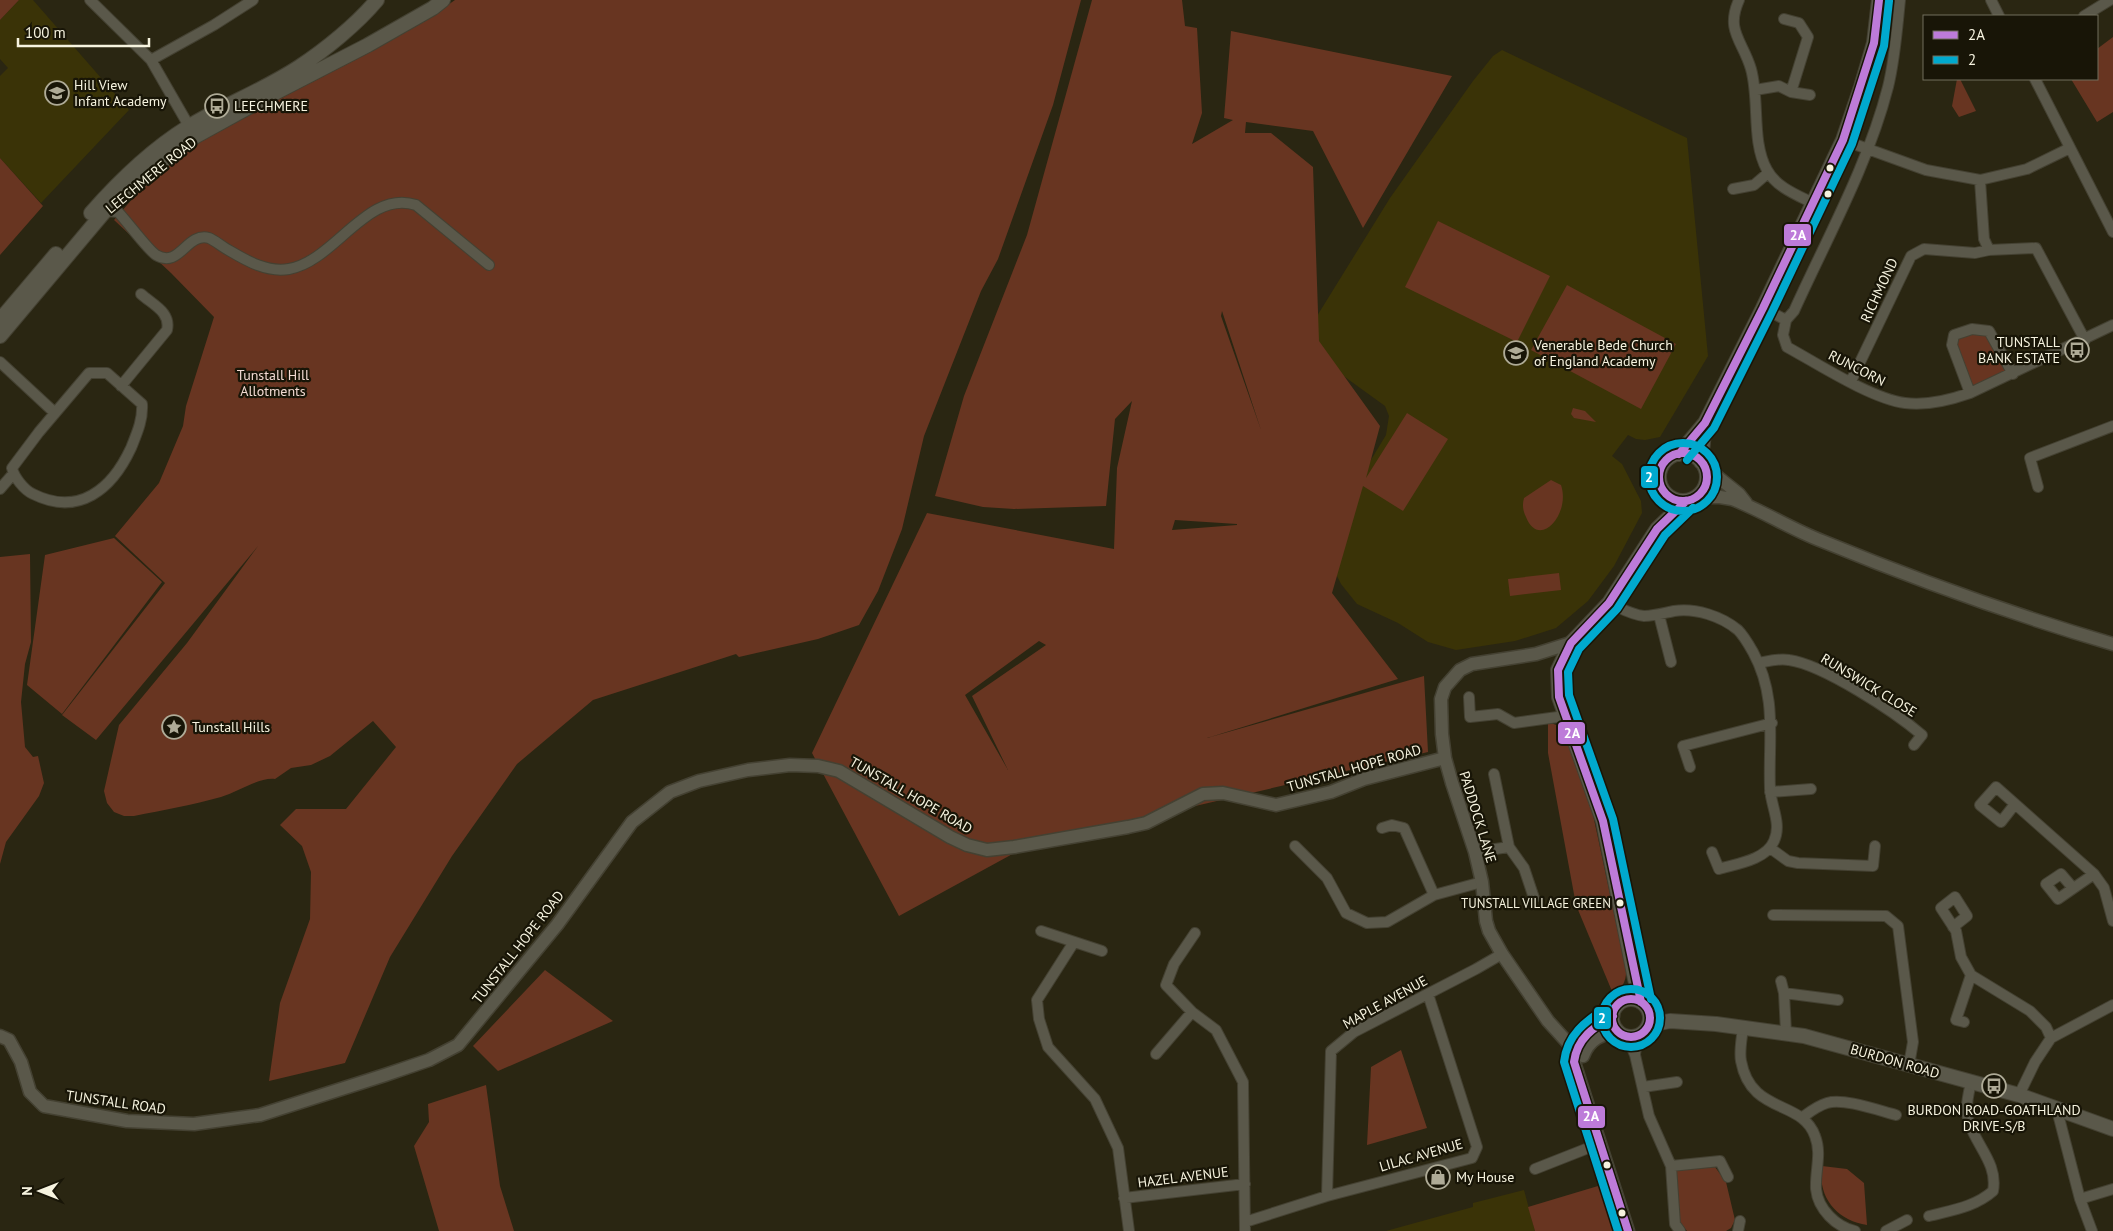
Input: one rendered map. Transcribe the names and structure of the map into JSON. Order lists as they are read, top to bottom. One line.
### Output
{"streets":{"main road":["LEECHMERE ROAD","BURDON ROAD"],"street":["RICHMOND","RUNCORN","RUNSWICK CLOSE","TUNSTALL HOPE ROAD","PADDOCK LANE","MAPLE AVENUE","TUNSTALL ROAD","LILAC AVENUE","HAZEL AVENUE"]},"crossings":[["RICHMOND","RUNCORN"],["TUNSTALL HOPE ROAD","PADDOCK LANE"],["TUNSTALL HOPE ROAD","TUNSTALL ROAD"],["PADDOCK LANE","MAPLE AVENUE"],["MAPLE AVENUE","LILAC AVENUE"]],"parks":["Tunstall Hill Allotments"],"places":{"school or university":["Hill View Infant Academy","Venerable Bede Church of England Academy"],"bus stop":["LEECHMERE","TUNSTALL BANK ESTATE","BURDON ROAD-GOATHLAND DRIVE-S/B"],"place":["Tunstall Hills"],"other":["TUNSTALL VILLAGE GREEN"],"shop":["My House"]},"lines":["transit line 2A","transit line 2"],"legend":["2A","2"],"scale_bar":"100 m","north":"left"}
